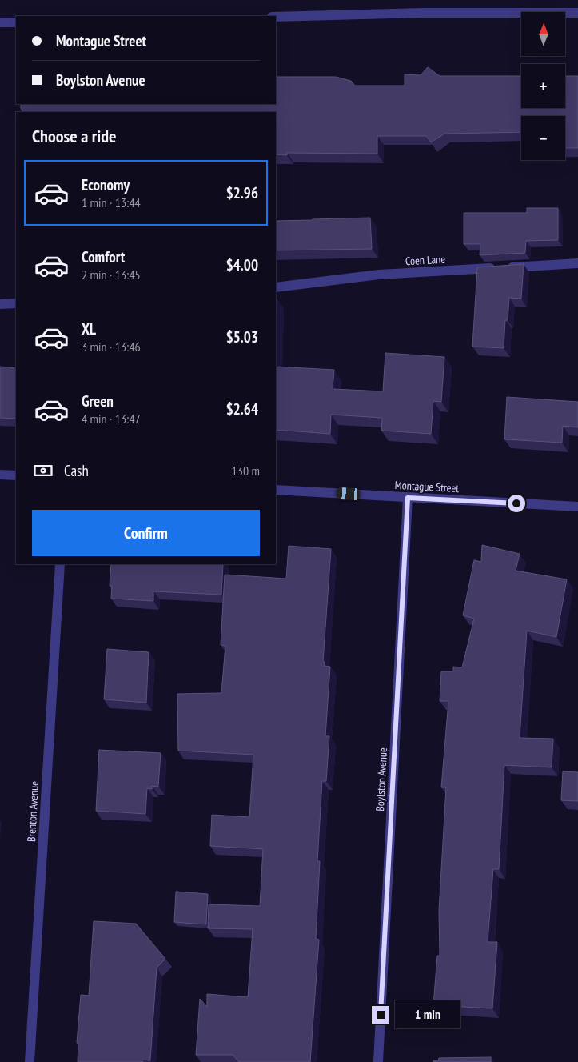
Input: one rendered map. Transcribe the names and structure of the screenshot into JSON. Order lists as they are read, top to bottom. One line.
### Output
{"streets":{"street":["Coen Lane","Montague Street","Boylston Avenue","Brenton Avenue"]},"crossings":[["Montague Street","Boylston Avenue"]],"north":"top","page":{"map_buttons":["+","−"],"banner":["Montague Street","Boylston Avenue"],"heading":"Choose a ride","list":[{"name":"Economy","note":"1 min · 13:44","value":"$2.96"},{"name":"Comfort","note":"2 min · 13:45","value":"$4.00"},{"name":"XL","note":"3 min · 13:46","value":"$5.03"},{"name":"Green","note":"4 min · 13:47","value":"$2.64"}],"pay":["Cash","130 m"],"buttons":"Confirm","bubble":"1 min"}}
